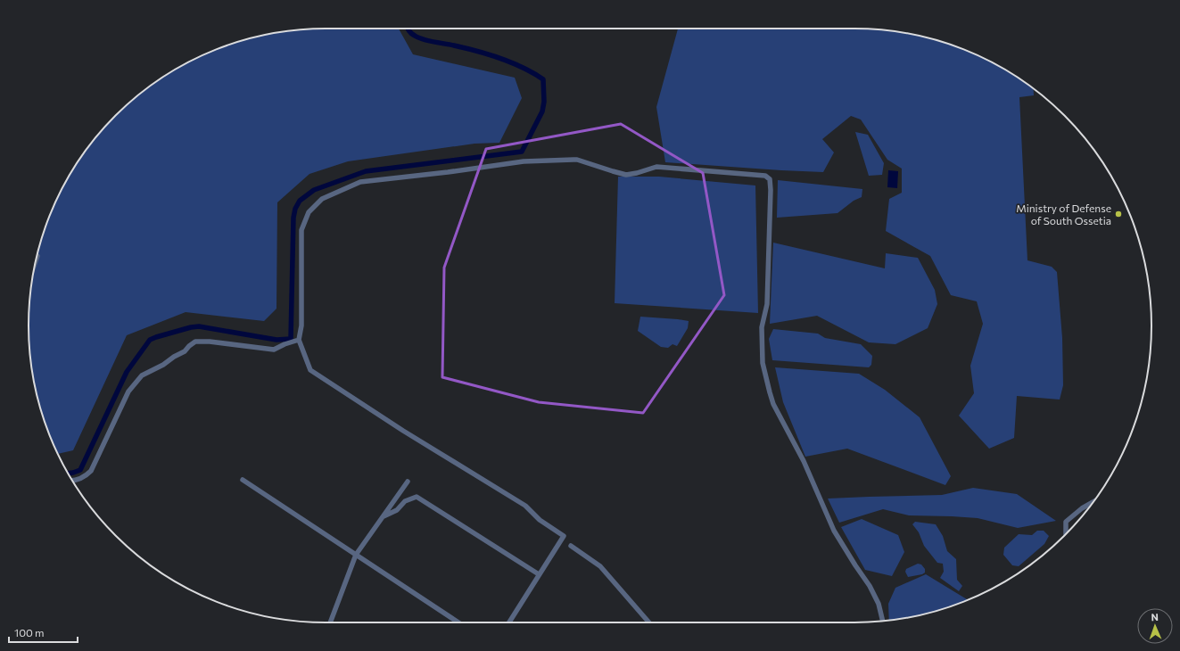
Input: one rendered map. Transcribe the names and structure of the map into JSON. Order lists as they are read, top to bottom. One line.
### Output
{"places":["Ministry of Defense of South Ossetia"],"scale_bar":"100 m","north":"top"}
